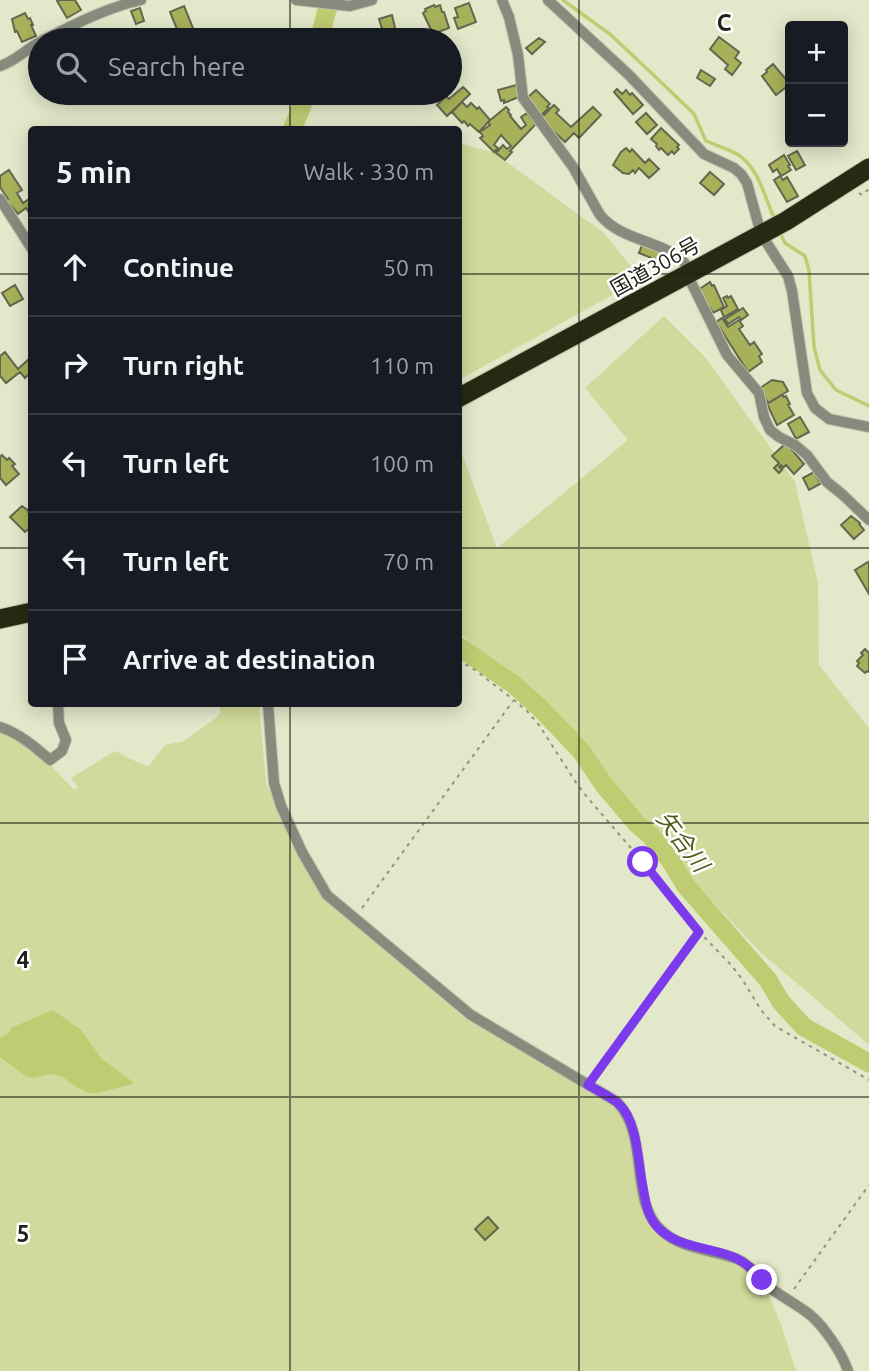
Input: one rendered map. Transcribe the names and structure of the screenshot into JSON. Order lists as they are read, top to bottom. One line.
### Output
{"streets":{"highway":["国道306号"]},"water":["矢合川"],"page":{"map_buttons":["+","−"],"search":"Search here","heading":["5 min","Walk · 330 m"],"list":[["Continue","50 m"],["Turn right","110 m"],["Turn left","100 m"],["Turn left","70 m"],"Arrive at destination"]},"grid":{"columns":["C"],"rows":["4","5"]}}
